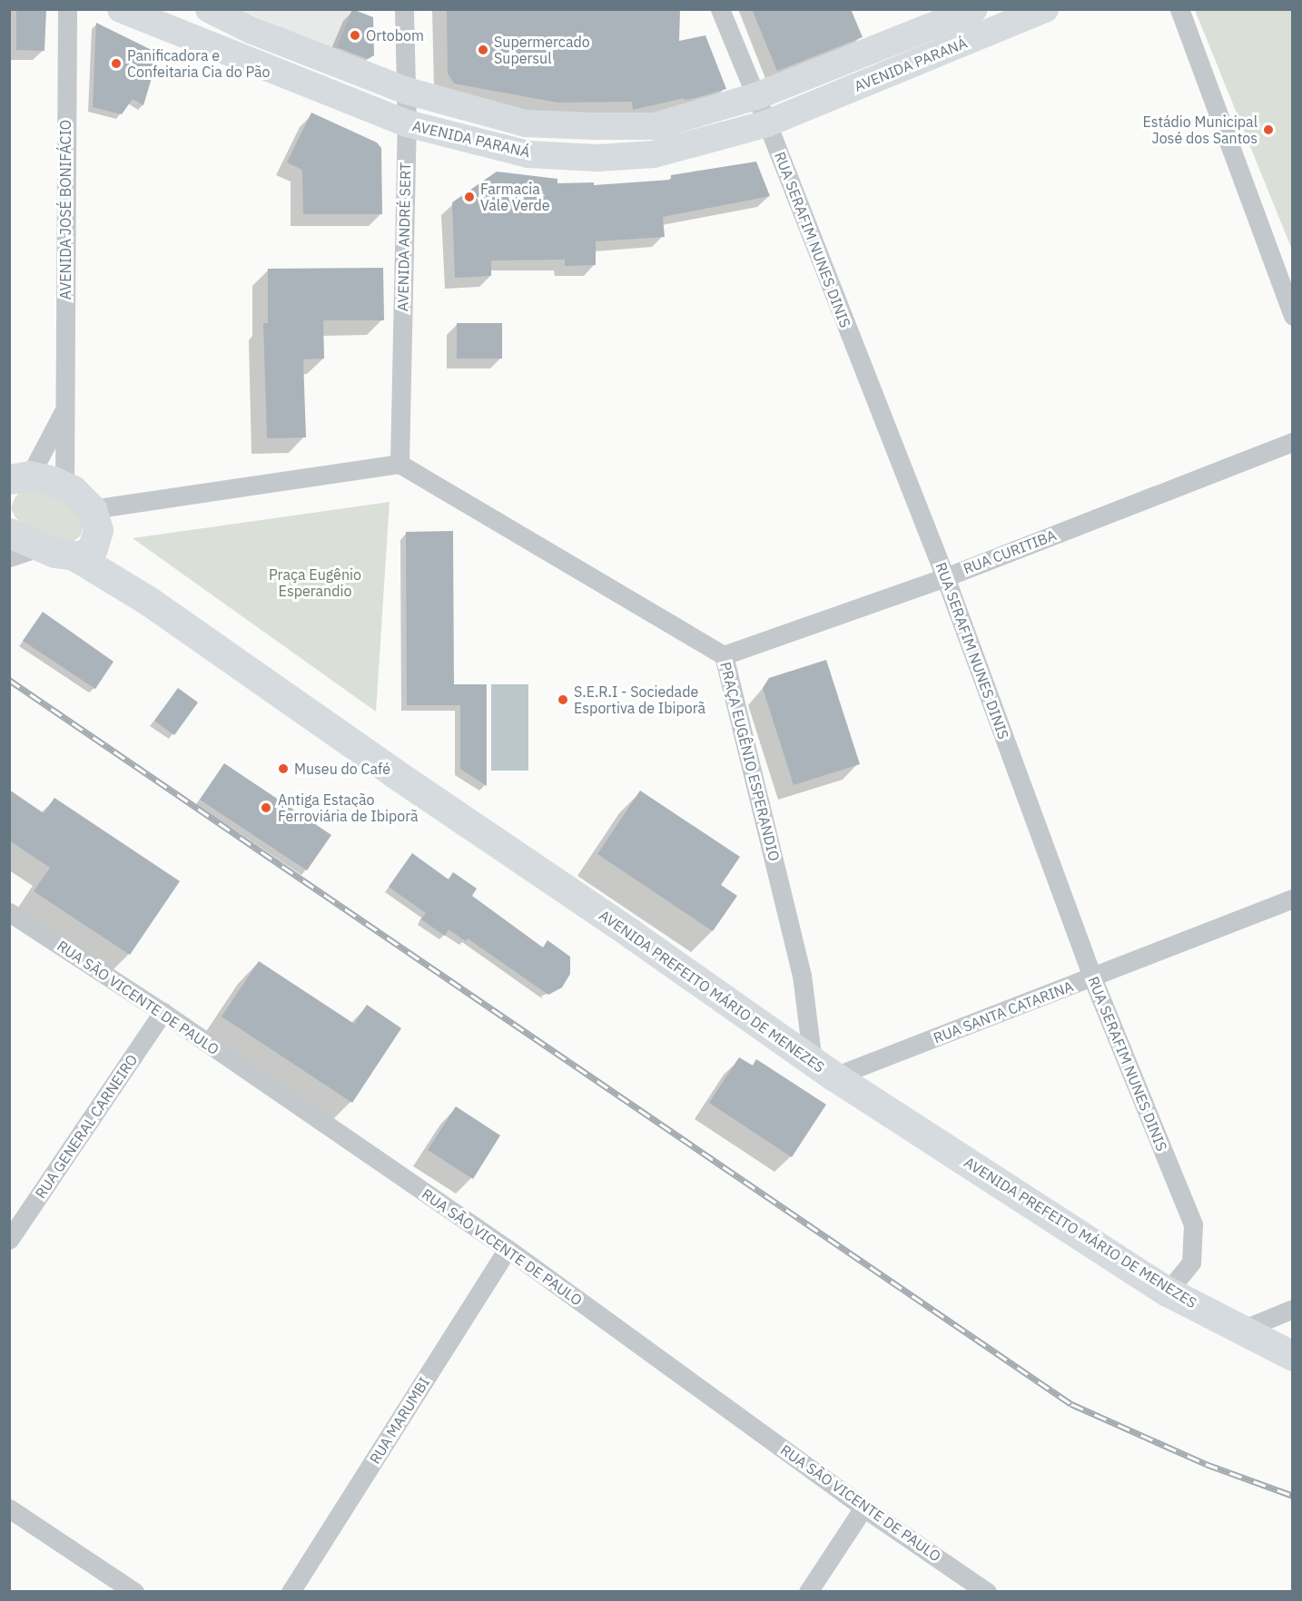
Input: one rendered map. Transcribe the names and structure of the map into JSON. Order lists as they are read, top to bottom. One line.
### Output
{"streets":{"main road":["AVENIDA PARANÁ","AVENIDA PREFEITO MÁRIO DE MENEZES"],"street":["AVENIDA JOSÉ BONIFÁCIO","AVENIDA ANDRÉ SERT","RUA SERAFIM NUNES DINIS","RUA CURITIBA","PRAÇA EUGÊNIO ESPERANDIO","RUA SÃO VICENTE DE PAULO","RUA SANTA CATARINA","RUA GENERAL CARNEIRO","RUA MARUMBI"]},"crossings":[["AVENIDA PARANÁ","AVENIDA ANDRÉ SERT"],["AVENIDA PARANÁ","RUA SERAFIM NUNES DINIS"],["AVENIDA ANDRÉ SERT","PRAÇA EUGÊNIO ESPERANDIO"],["RUA SERAFIM NUNES DINIS","RUA CURITIBA"],["RUA SERAFIM NUNES DINIS","AVENIDA PREFEITO MÁRIO DE MENEZES"],["RUA SERAFIM NUNES DINIS","RUA SANTA CATARINA"],["RUA CURITIBA","PRAÇA EUGÊNIO ESPERANDIO"],["PRAÇA EUGÊNIO ESPERANDIO","AVENIDA PREFEITO MÁRIO DE MENEZES"],["PRAÇA EUGÊNIO ESPERANDIO","RUA SANTA CATARINA"],["AVENIDA PREFEITO MÁRIO DE MENEZES","RUA SANTA CATARINA"],["RUA SÃO VICENTE DE PAULO","RUA GENERAL CARNEIRO"],["RUA SÃO VICENTE DE PAULO","RUA MARUMBI"]],"parks":["Praça Eugênio Esperandio"],"places":["Ortobom","Supermercado Supersul","Panificadora e Confeitaria Cia do Pão","Estádio Municipal José dos Santos","Farmacia Vale Verde","S.E.R.I - Sociedade Esportiva de Ibiporã","Museu do Café","Antiga Estação Ferroviária de Ibiporã"]}
